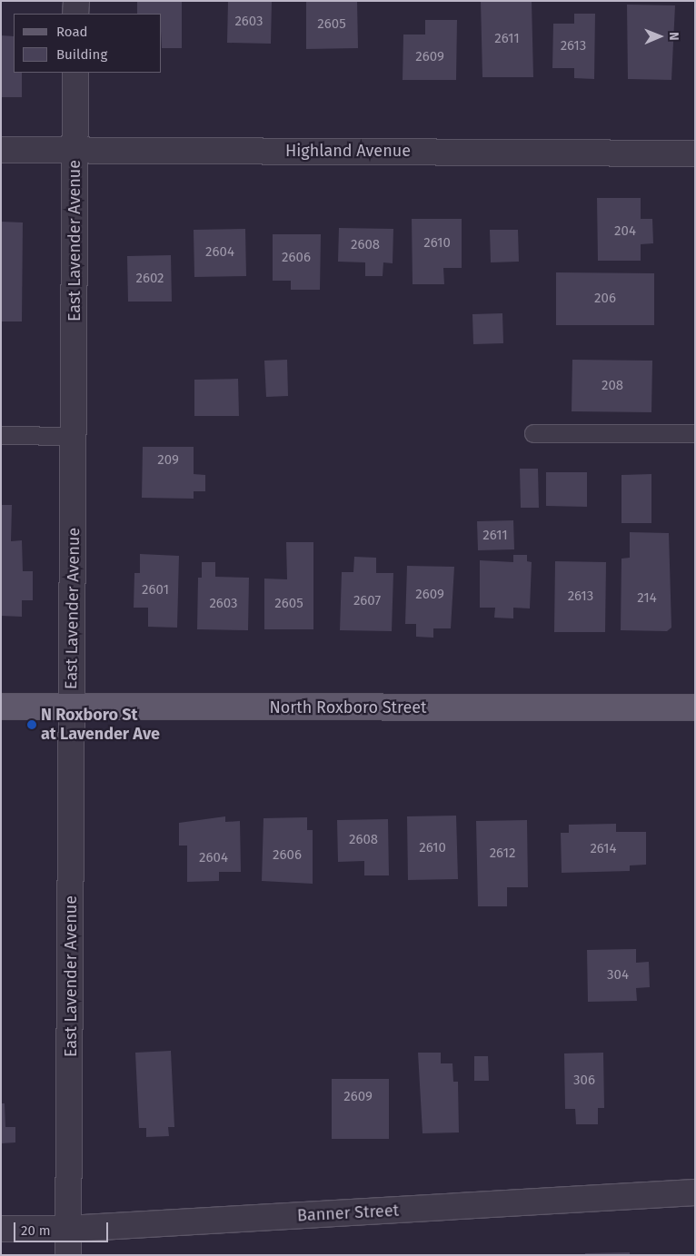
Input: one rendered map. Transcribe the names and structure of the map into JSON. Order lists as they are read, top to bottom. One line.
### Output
{"streets":{"main road":["North Roxboro Street"],"street":["Highland Avenue","East Lavender Avenue","Banner Street"]},"crossings":[["Highland Avenue","East Lavender Avenue"],["East Lavender Avenue","North Roxboro Street"],["East Lavender Avenue","Banner Street"]],"places":["N Roxboro St at Lavender Ave"],"house_numbers":["2603","2605","2611","2613","2609","204","2610","2608","2604","2606","2602","206","208","209","2611","2601","2609","2613","214","2607","2603","2605","2608","2610","2614","2612","2606","2604","304","306","2609"],"legend":["Road","Building"],"scale_bar":"20 m","north":"right"}
